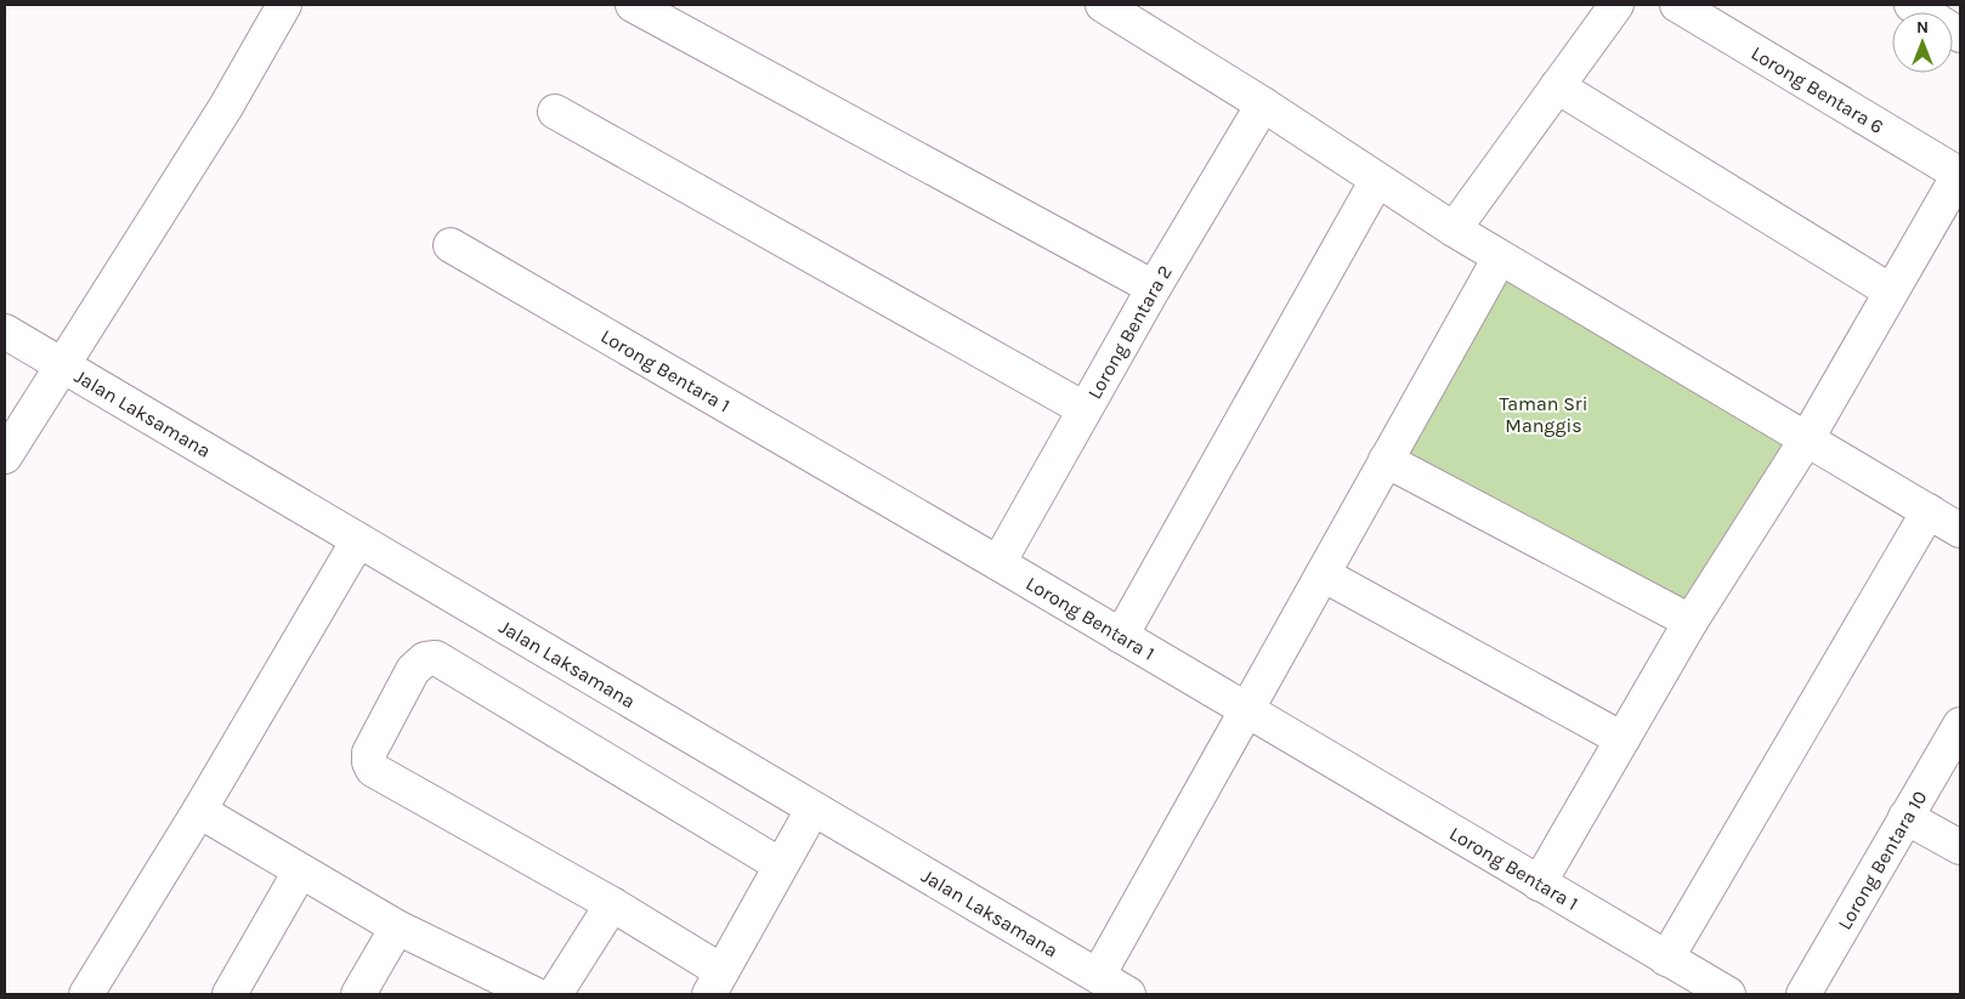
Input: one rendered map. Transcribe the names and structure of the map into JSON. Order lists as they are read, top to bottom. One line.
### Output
{"streets":{"street":["Lorong Bentara 6","Lorong Bentara 2","Lorong Bentara 1","Jalan Laksamana","Lorong Bentara 10"]},"crossings":[["Lorong Bentara 2","Lorong Bentara 1"]],"parks":["Taman Sri Manggis"],"north":"top"}
